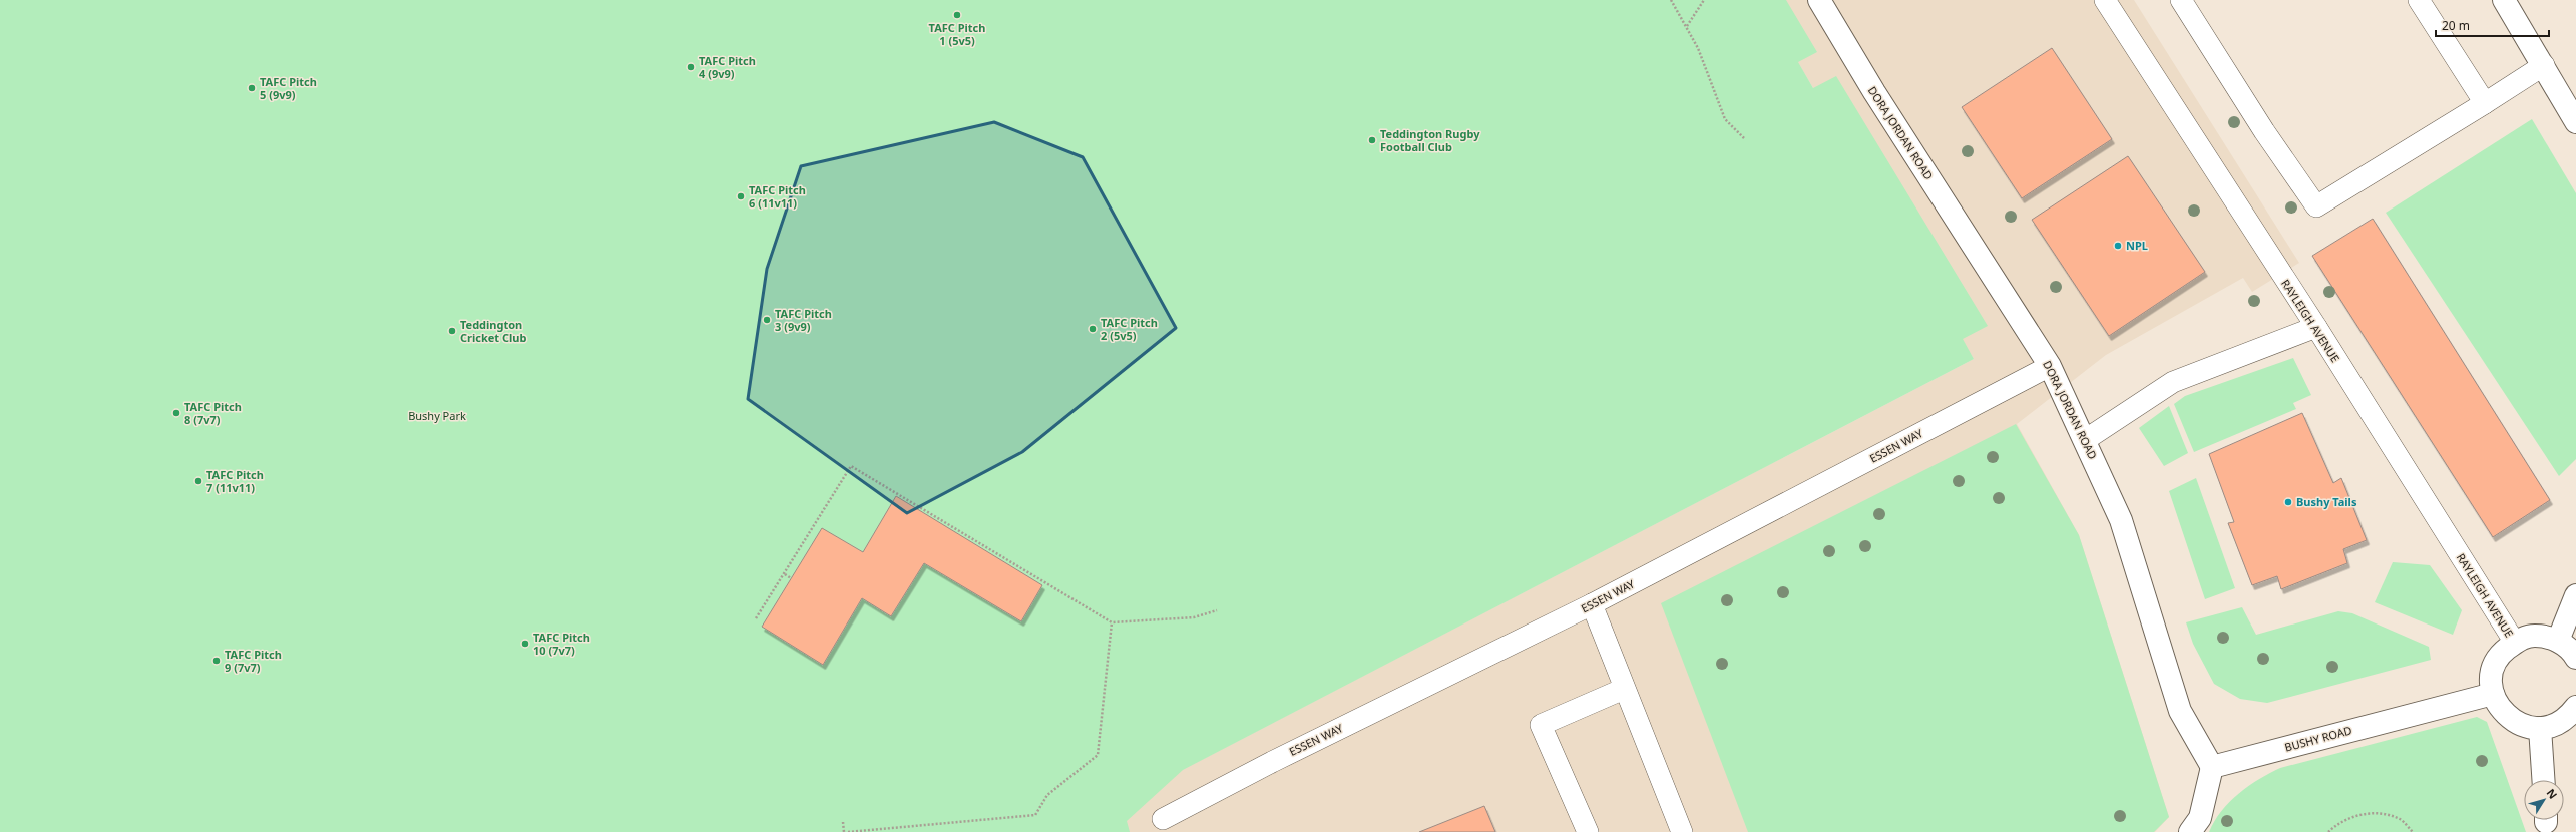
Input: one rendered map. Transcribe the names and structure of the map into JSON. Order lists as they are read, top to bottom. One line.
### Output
{"streets":{"street":["DORA JORDAN ROAD","BUSHY ROAD"],"lane":["RAYLEIGH AVENUE","ESSEN WAY"]},"crossings":[["DORA JORDAN ROAD","ESSEN WAY"],["DORA JORDAN ROAD","BUSHY ROAD"]],"parks":["Bushy Park"],"places":["TAFC Pitch 1 (5v5)","TAFC Pitch 4 (9v9)","TAFC Pitch 5 (9v9)","Teddington Rugby Football Club","TAFC Pitch 6 (11v11)","NPL","TAFC Pitch 3 (9v9)","TAFC Pitch 2 (5v5)","Teddington Cricket Club","TAFC Pitch 8 (7v7)","TAFC Pitch 7 (11v11)","Bushy Tails","TAFC Pitch 10 (7v7)","TAFC Pitch 9 (7v7)"],"scale_bar":"20 m","north":"top right"}
